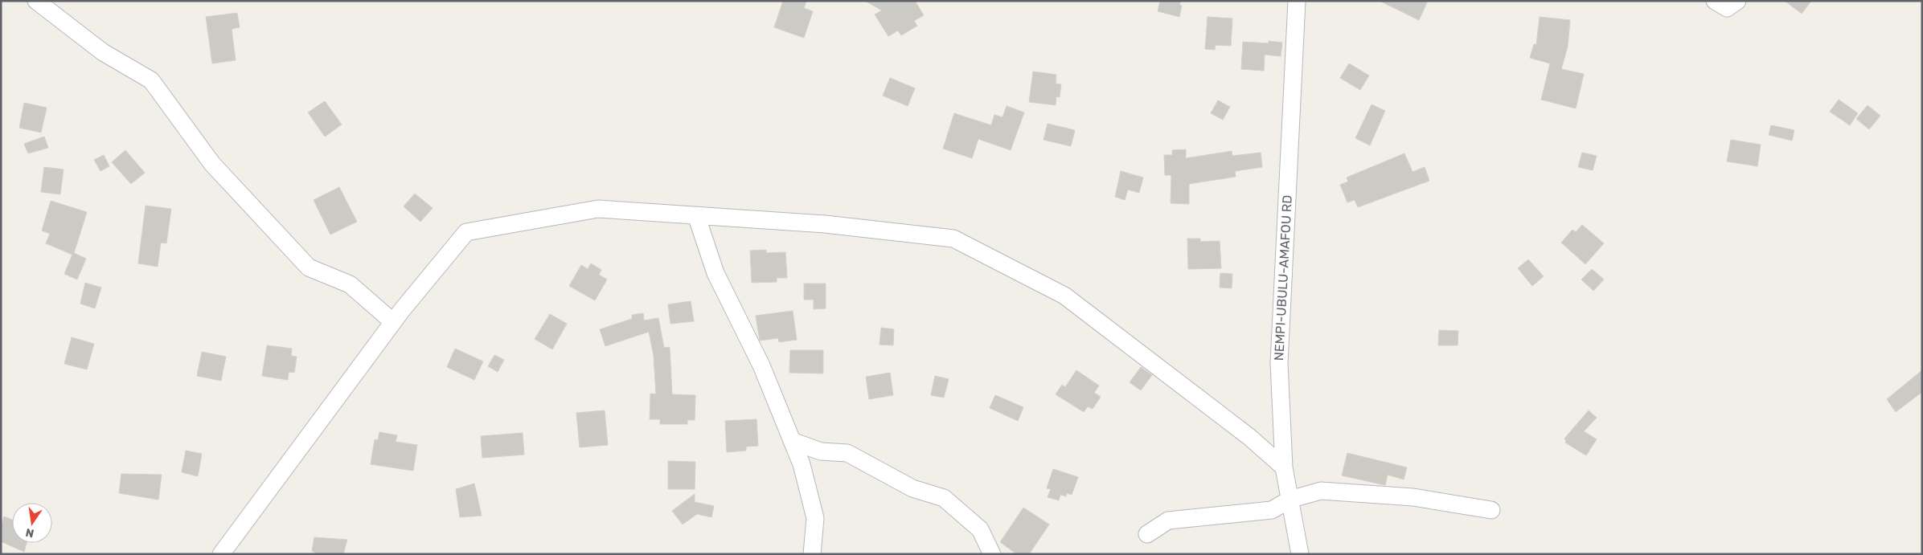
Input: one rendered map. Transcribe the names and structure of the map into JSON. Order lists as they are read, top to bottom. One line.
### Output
{"streets":{"street":["NEMPI-UBULU-AMAFOU RD"]},"north":"bottom"}
